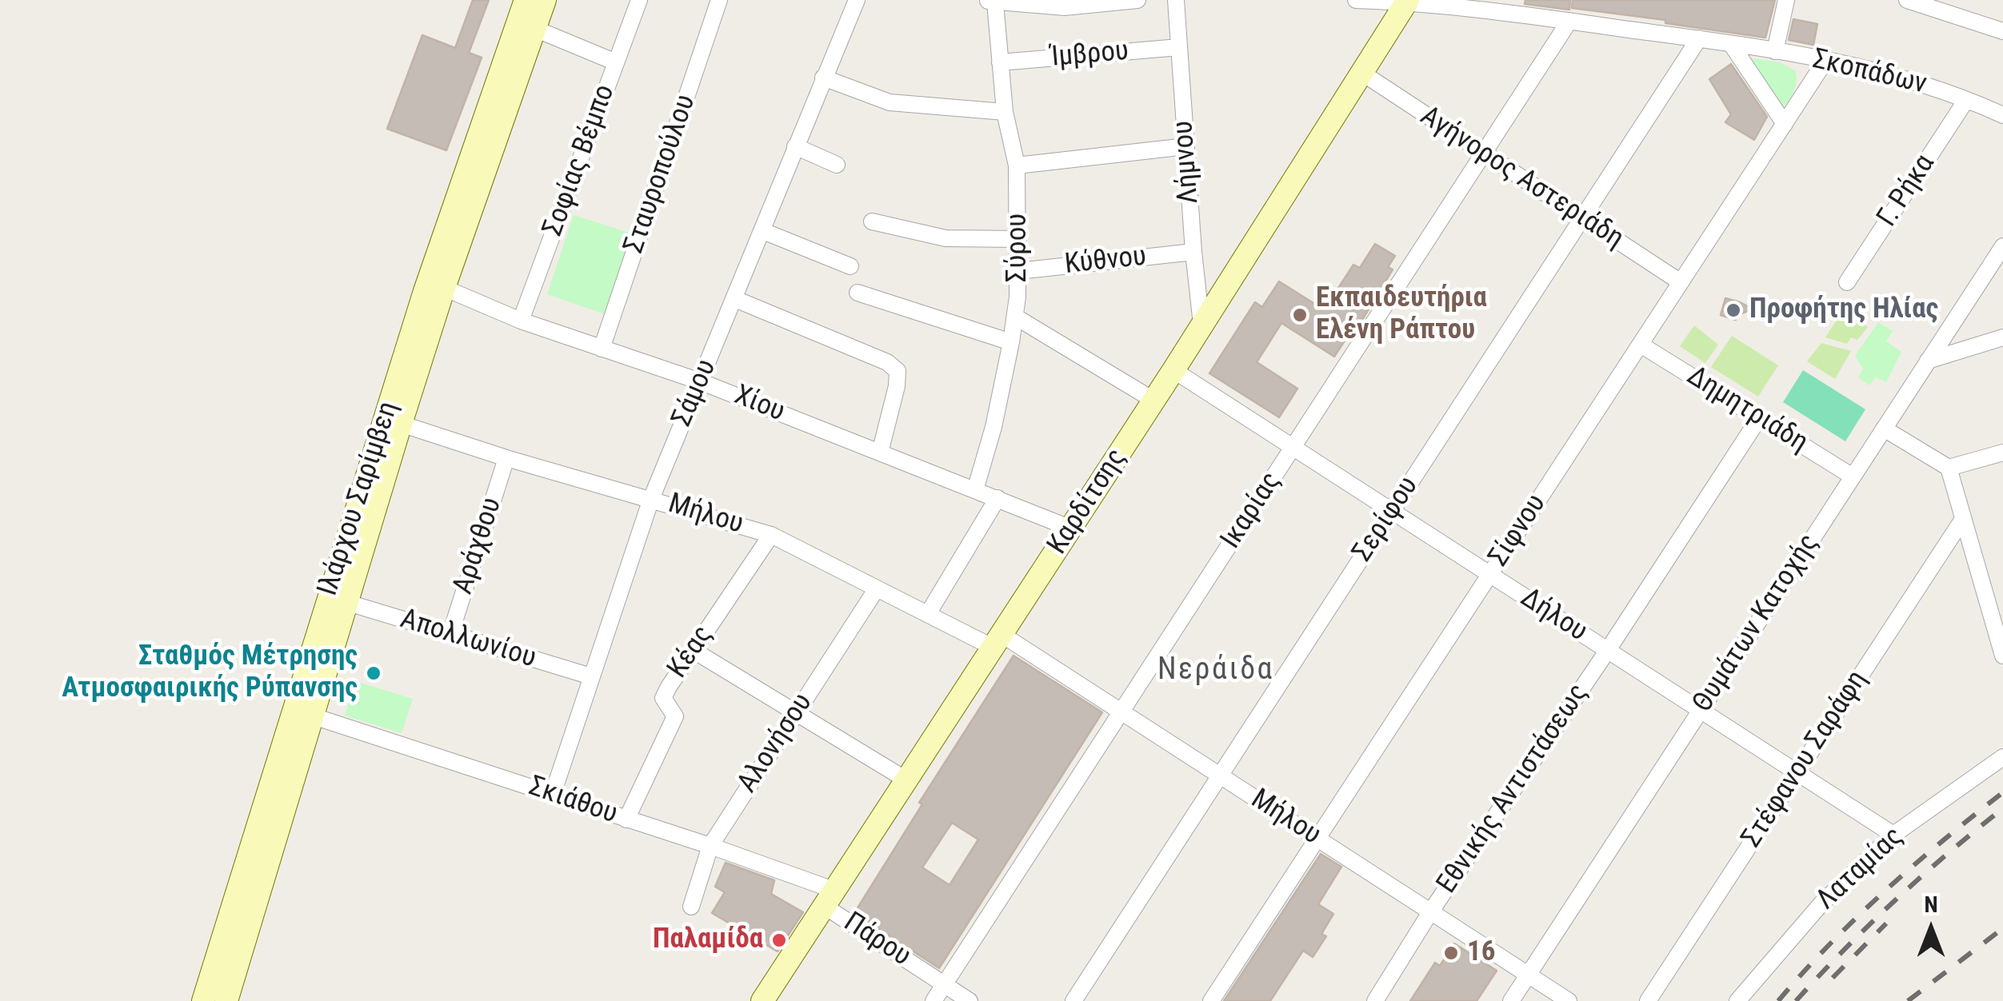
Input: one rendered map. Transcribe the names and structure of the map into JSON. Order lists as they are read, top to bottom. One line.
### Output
{"streets":{"main road":["Ιλάρχου Σαρίμβεη","Καρδίτσης"],"street":["Ίμβρου","Σκοπάδων","Σοφίας Βέμπο","Λήμνου","Σταυροπούλου","Αγήνορος Αστεριάδη","Γ. Ρήκα","Σύρου","Κύθνου","Σάμου","Χίου","Δημητριάδη","Ικαρίας","Μήλου","Σερίφου","Σίφνου","Αράχθου","Δήλου","Θυμάτων Κατοχής","Απολλωνίου","Κέας","Αλονήσου","Στέφανου Σαράφη","Εθνικής Αντιστάσεως","Σκιάθου","Λαταμίας","Πάρου"]},"crossings":[["Ίμβρου","Λήμνου"],["Ίμβρου","Σύρου"],["Σκοπάδων","Γ. Ρήκα"],["Σκοπάδων","Καρδίτσης"],["Σκοπάδων","Ικαρίας"],["Σκοπάδων","Σερίφου"],["Σκοπάδων","Σίφνου"],["Σοφίας Βέμπο","Χίου"],["Λήμνου","Κύθνου"],["Λήμνου","Καρδίτσης"],["Σταυροπούλου","Χίου"],["Αγήνορος Αστεριάδη","Καρδίτσης"],["Αγήνορος Αστεριάδη","Ικαρίας"],["Αγήνορος Αστεριάδη","Σερίφου"],["Αγήνορος Αστεριάδη","Σίφνου"],["Σύρου","Κύθνου"],["Σύρου","Χίου"],["Σάμου","Χίου"],["Σάμου","Μήλου"],["Σάμου","Απολλωνίου"],["Σάμου","Σκιάθου"],["Χίου","Ιλάρχου Σαρίμβεη"],["Χίου","Καρδίτσης"],["Δημητριάδη","Σίφνου"],["Δημητριάδη","Θυμάτων Κατοχής"],["Δημητριάδη","Εθνικής Αντιστάσεως"],["Ιλάρχου Σαρίμβεη","Μήλου"],["Ιλάρχου Σαρίμβεη","Απολλωνίου"],["Ιλάρχου Σαρίμβεη","Σκιάθου"],["Καρδίτσης","Μήλου"],["Καρδίτσης","Δήλου"],["Καρδίτσης","Σκιάθου"],["Καρδίτσης","Πάρου"],["Ικαρίας","Μήλου"],["Ικαρίας","Δήλου"],["Ικαρίας","Πάρου"],["Μήλου","Σερίφου"],["Μήλου","Σίφνου"],["Μήλου","Αράχθου"],["Μήλου","Θυμάτων Κατοχής"],["Μήλου","Κέας"],["Μήλου","Αλονήσου"],["Μήλου","Εθνικής Αντιστάσεως"],["Σερίφου","Δήλου"],["Σίφνου","Δήλου"],["Αράχθου","Απολλωνίου"],["Δήλου","Θυμάτων Κατοχής"],["Δήλου","Στέφανου Σαράφη"],["Δήλου","Εθνικής Αντιστάσεως"],["Δήλου","Λαταμίας"],["Κέας","Σκιάθου"],["Αλονήσου","Σκιάθου"],["Σκιάθου","Πάρου"]],"districts":["Νεράιδα"],"places":["Προφήτης Ηλίας","Εκπαιδευτήρια Ελένη Ράπτου","Σταθμός Μέτρησης Ατμοσφαιρικής Ρύπανσης","Παλαμίδα","16"],"north":"top"}
